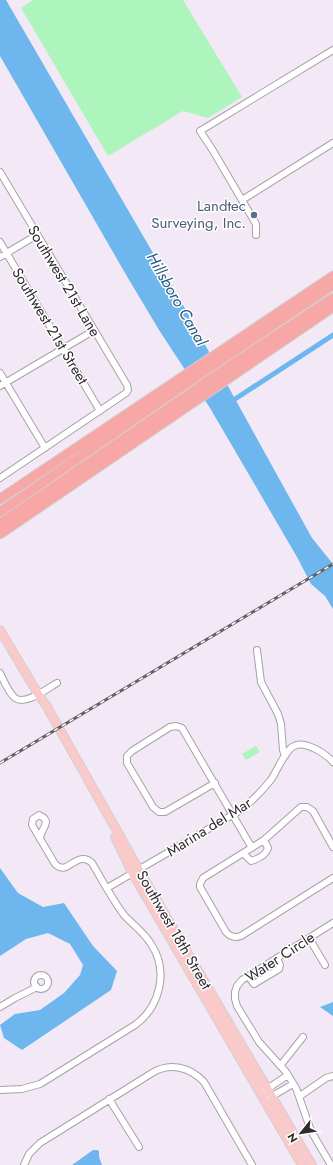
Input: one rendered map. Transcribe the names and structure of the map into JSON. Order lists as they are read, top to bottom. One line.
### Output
{"streets":{"main road":["Southwest 18th Street"],"street":["Southwest 21st Lane","Southwest 21st Street","Marina del Mar","Water Circle"]},"crossings":[["Southwest 21st Lane","Southwest 21st Street"],["Marina del Mar","Southwest 18th Street"]],"water":["Hillsboro Canal"],"places":["Landtec Surveying, Inc."],"north":"bottom left"}
